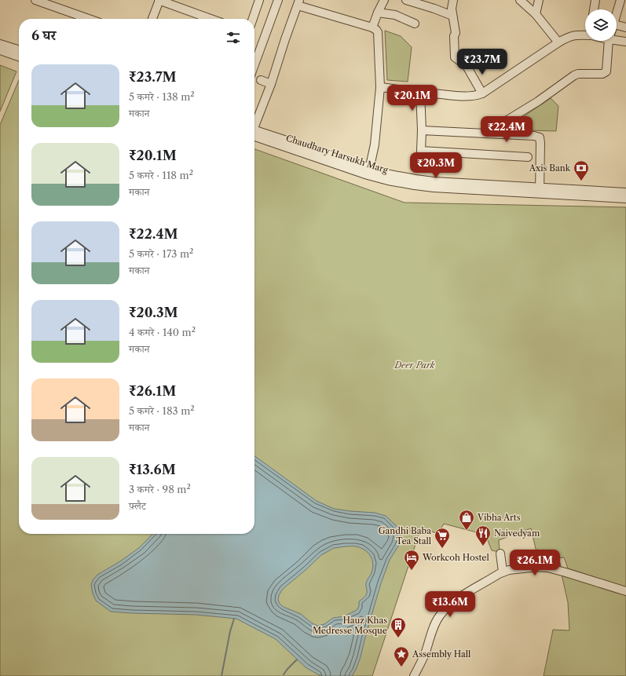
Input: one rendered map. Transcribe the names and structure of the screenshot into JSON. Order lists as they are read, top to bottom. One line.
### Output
{"streets":{"street":["Chaudhary Harsukh Marg"]},"parks":["Deer Park"],"places":{"bank":["Axis Bank"],"shop":["Vibha Arts"],"restaurant":["Naivedyam"],"supermarket":["Gandhi Baba Tea Stall"],"hotel":["Workcoh Hostel"],"building":["Hauz Khas Medresse Mosque"],"place":["Assembly Hall"]},"page":{"heading":"6 घर","price":["₹23.7M","₹20.1M","₹22.4M","₹20.3M","₹26.1M","₹13.6M"],"list":[{"name":"₹23.7M","note":"5 कमरे · 138 m² · मकान"},{"name":"₹20.1M","note":"5 कमरे · 118 m² · मकान"},{"name":"₹22.4M","note":"5 कमरे · 173 m² · मकान"},{"name":"₹20.3M","note":"4 कमरे · 140 m² · मकान"},{"name":"₹26.1M","note":"5 कमरे · 183 m² · मकान"},{"name":"₹13.6M","note":"3 कमरे · 98 m² · फ़्लैट"}]}}
